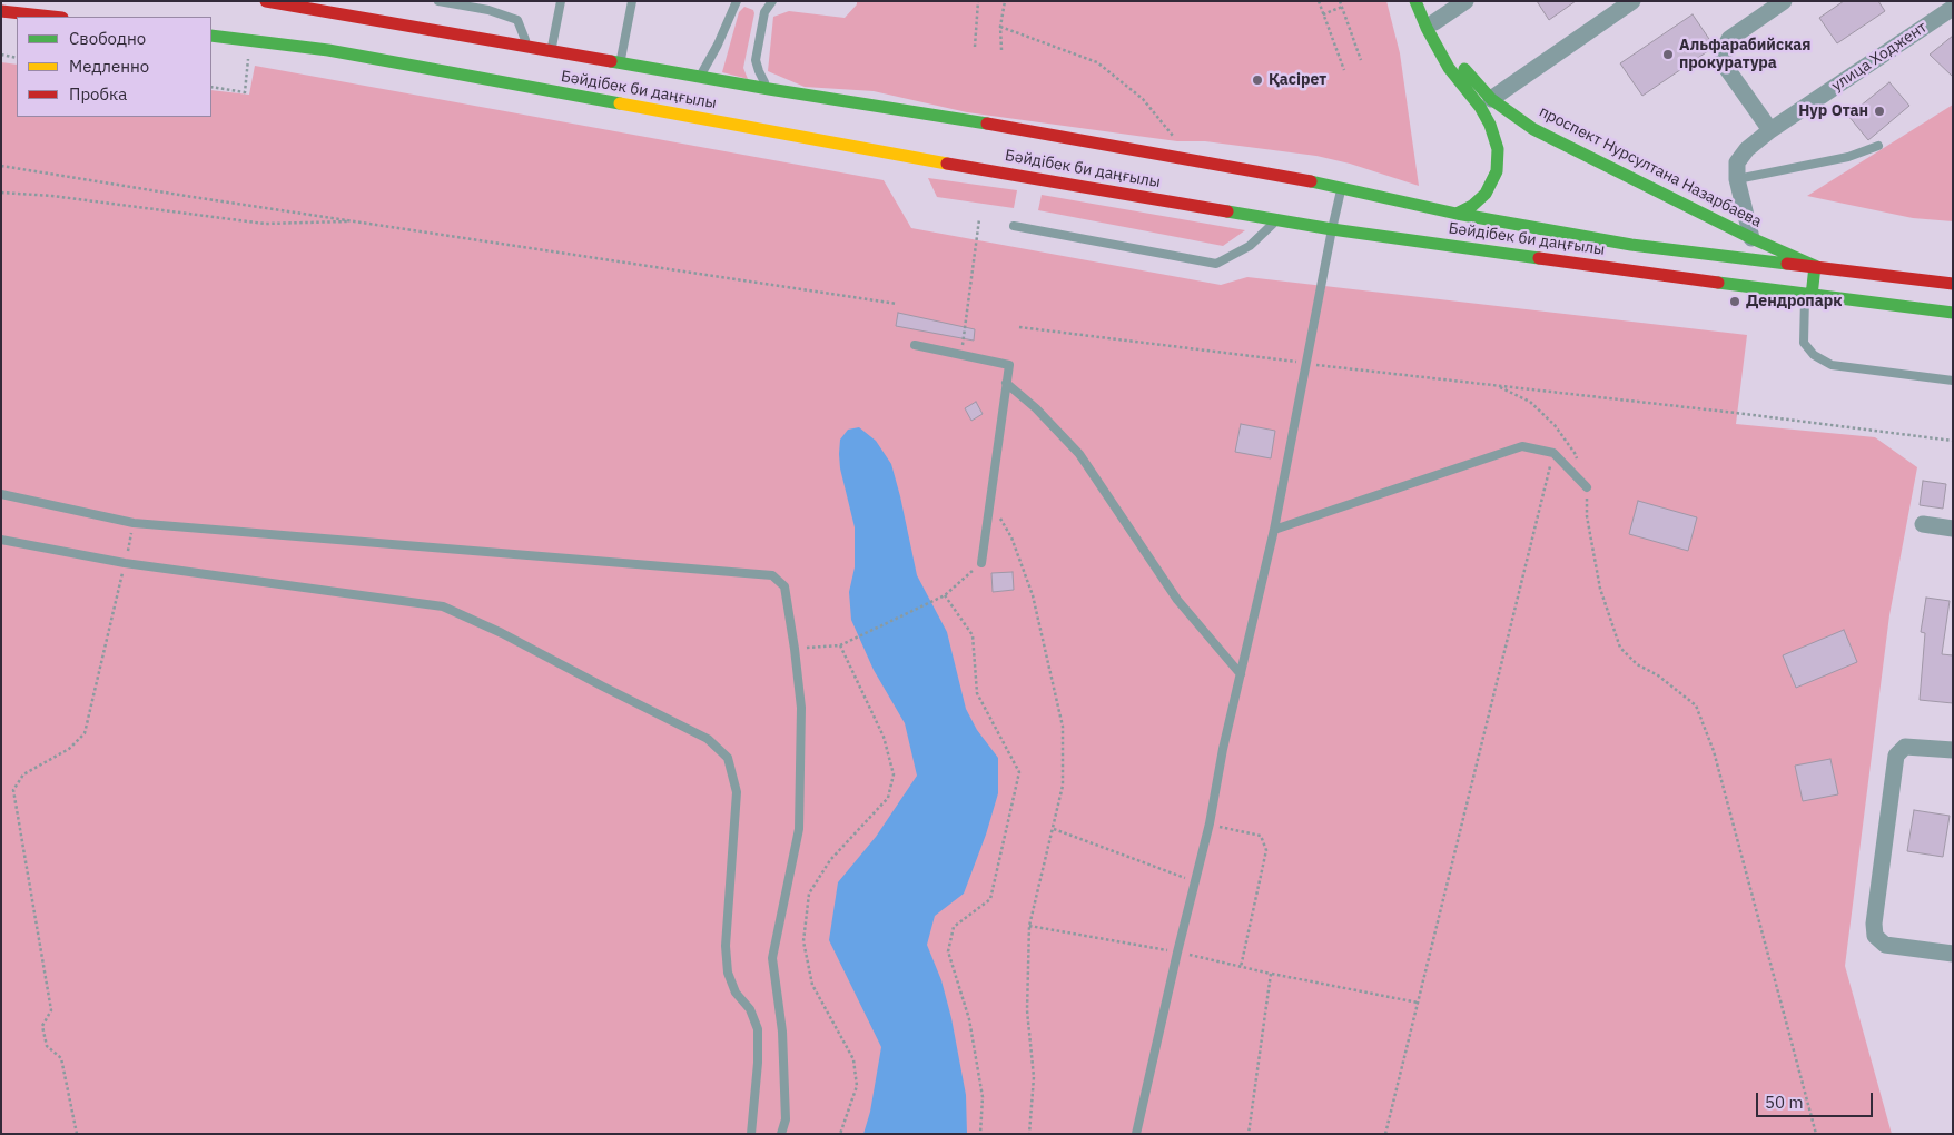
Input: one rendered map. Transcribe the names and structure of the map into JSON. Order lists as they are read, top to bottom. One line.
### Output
{"streets":{"main road":["Бәйдібек би даңғылы","проспект Нурсултана Назарбаева"],"street":["улица Ходжент"]},"crossings":[["улица Ходжент","проспект Нурсултана Назарбаева"],["Бәйдібек би даңғылы","проспект Нурсултана Назарбаева"]],"places":["Альфарабийская прокуратура","Қасірет","Нур Отан","Дендропарк"],"legend":["Свободно","Медленно","Пробка"],"scale_bar":"50 m"}
